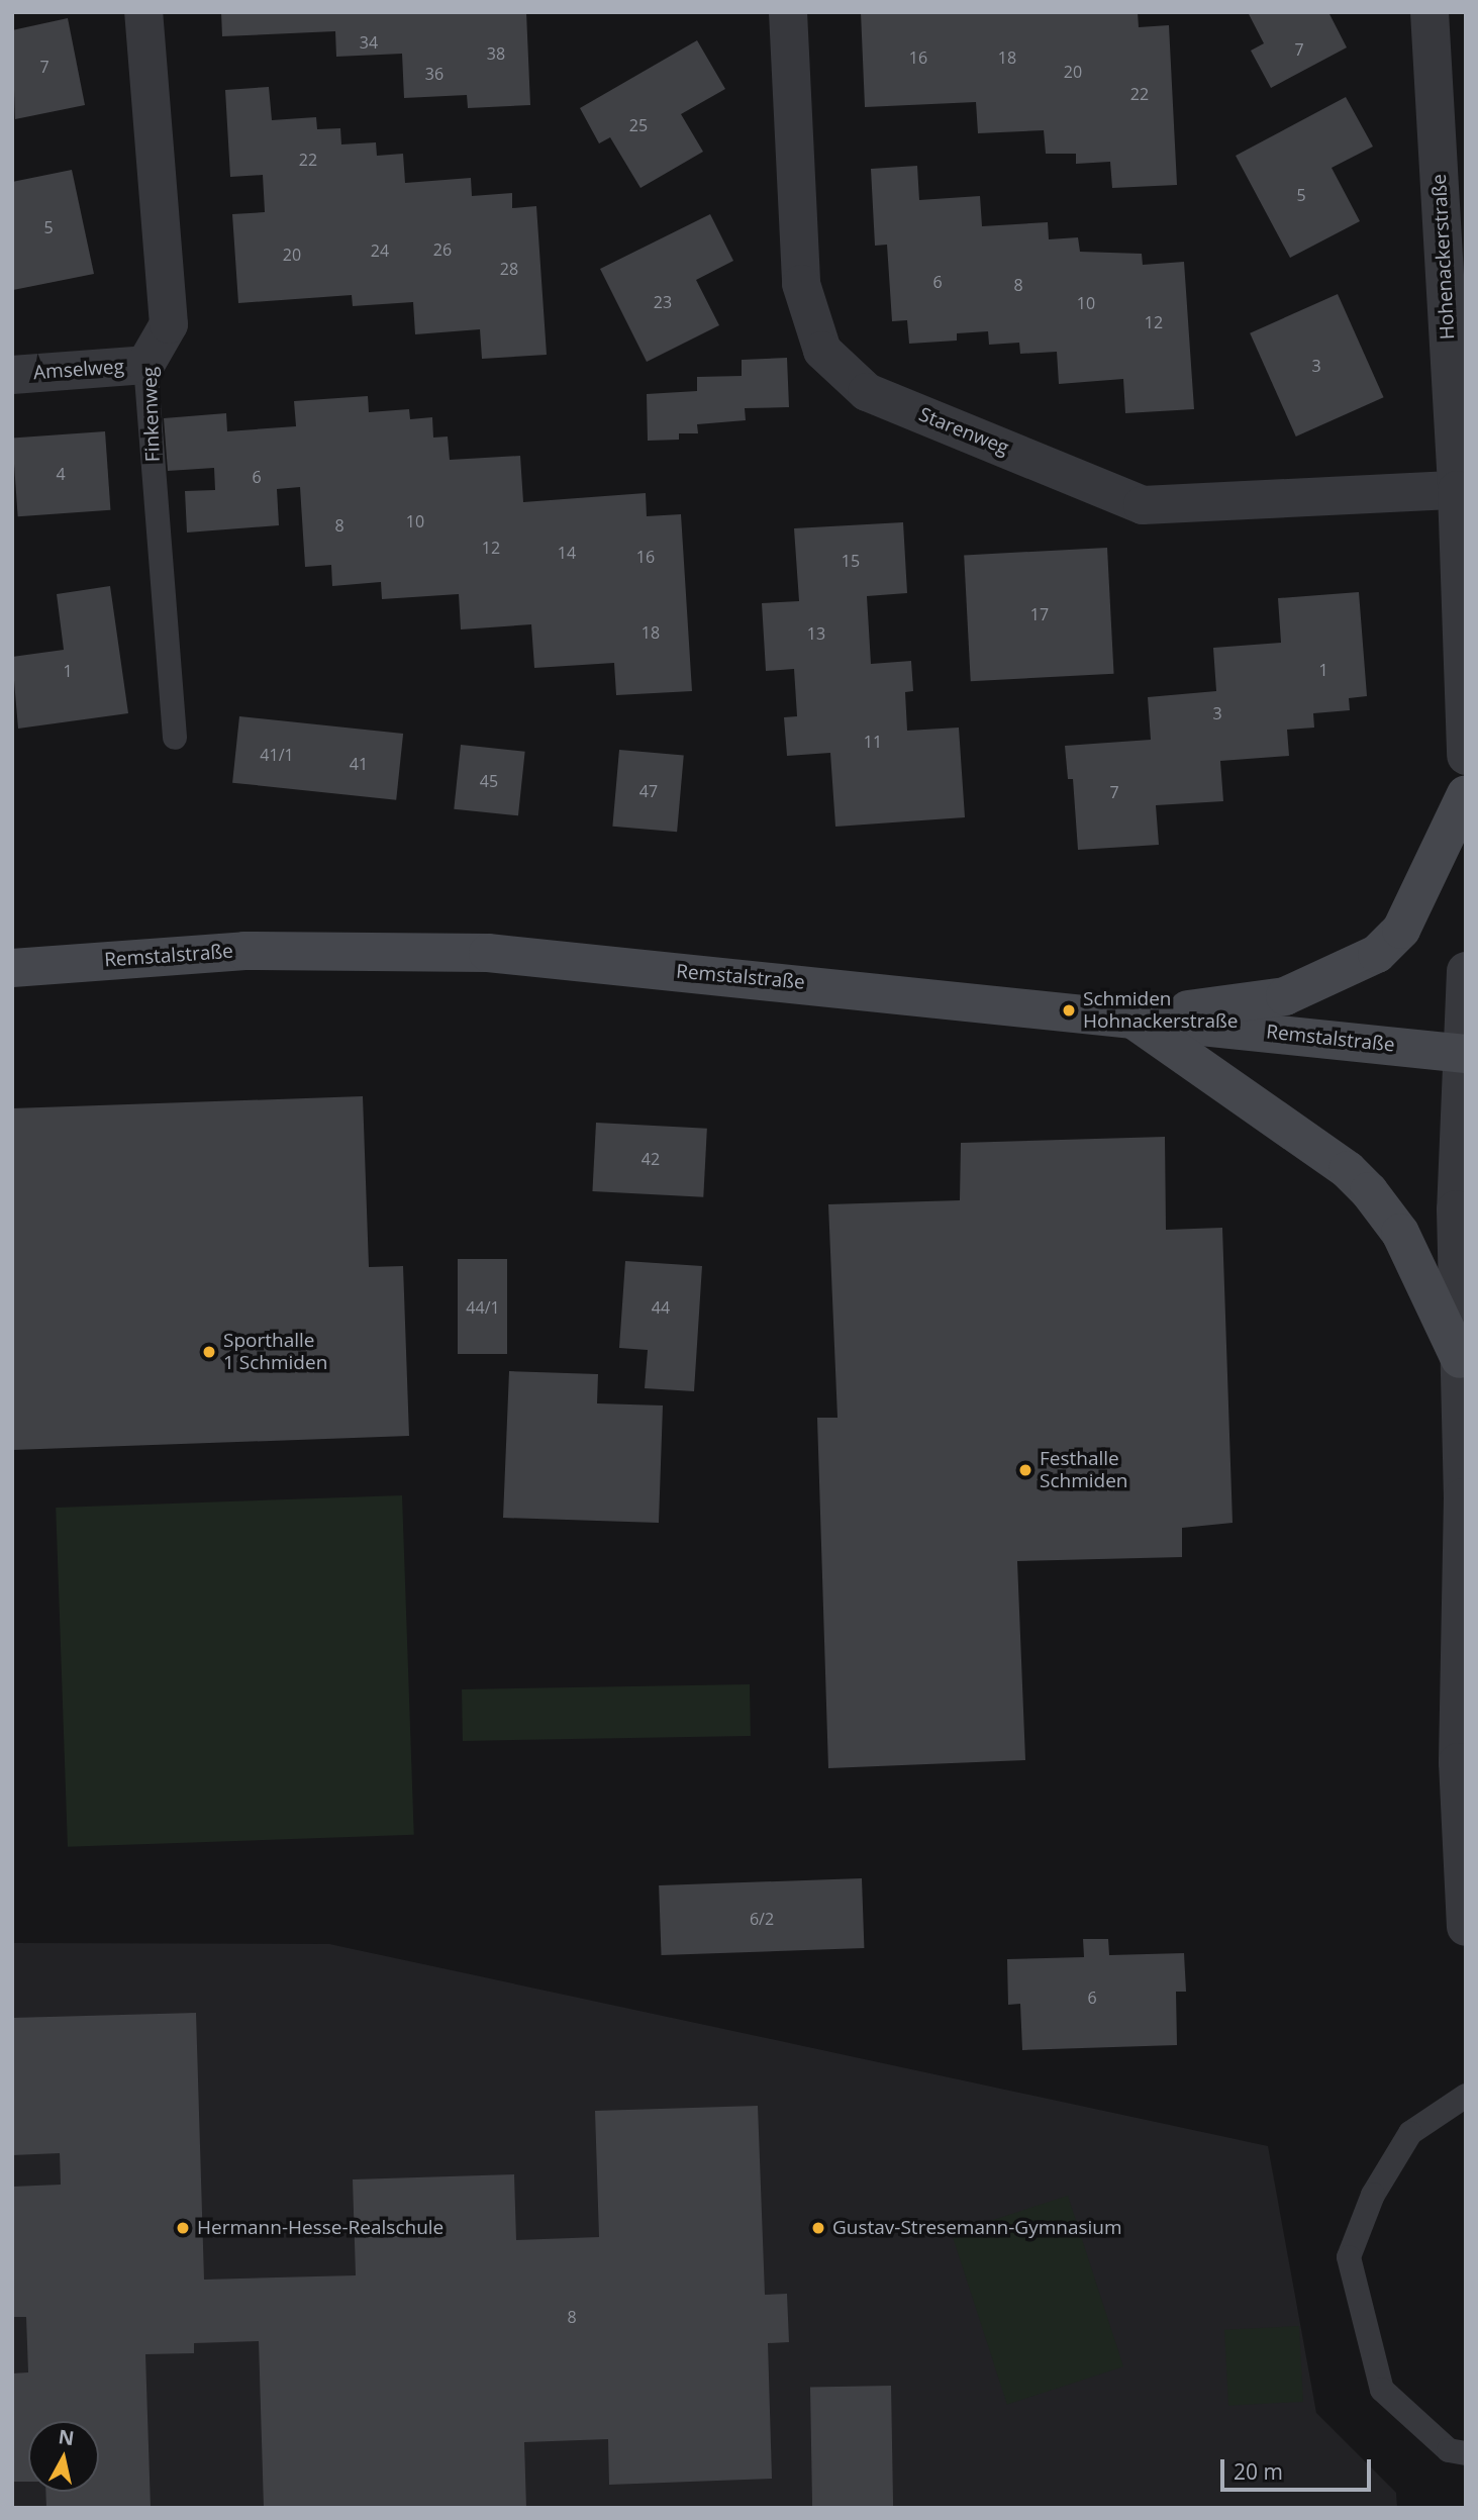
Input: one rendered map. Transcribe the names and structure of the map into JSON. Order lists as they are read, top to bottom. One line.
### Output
{"streets":{"street":["Hohenackerstraße","Amselweg","Finkenweg","Starenweg","Remstalstraße"]},"crossings":[["Hohenackerstraße","Starenweg"],["Amselweg","Finkenweg"]],"places":["Schmiden Hohnackerstraße","Sporthalle 1 Schmiden","Festhalle Schmiden","Hermann-Hesse-Realschule","Gustav-Stresemann-Gymnasium"],"house_numbers":["34","7","38","16","18","7","20","36","22","25","22","5","5","26","24","20","28","6","8","23","10","12","3","4","6","10","8","12","14","16","15","17","18","13","1","1","3","11","41/1","41","45","47","7","42","44/1","44","6/2","6","8"],"scale_bar":"20 m","north":"top"}
